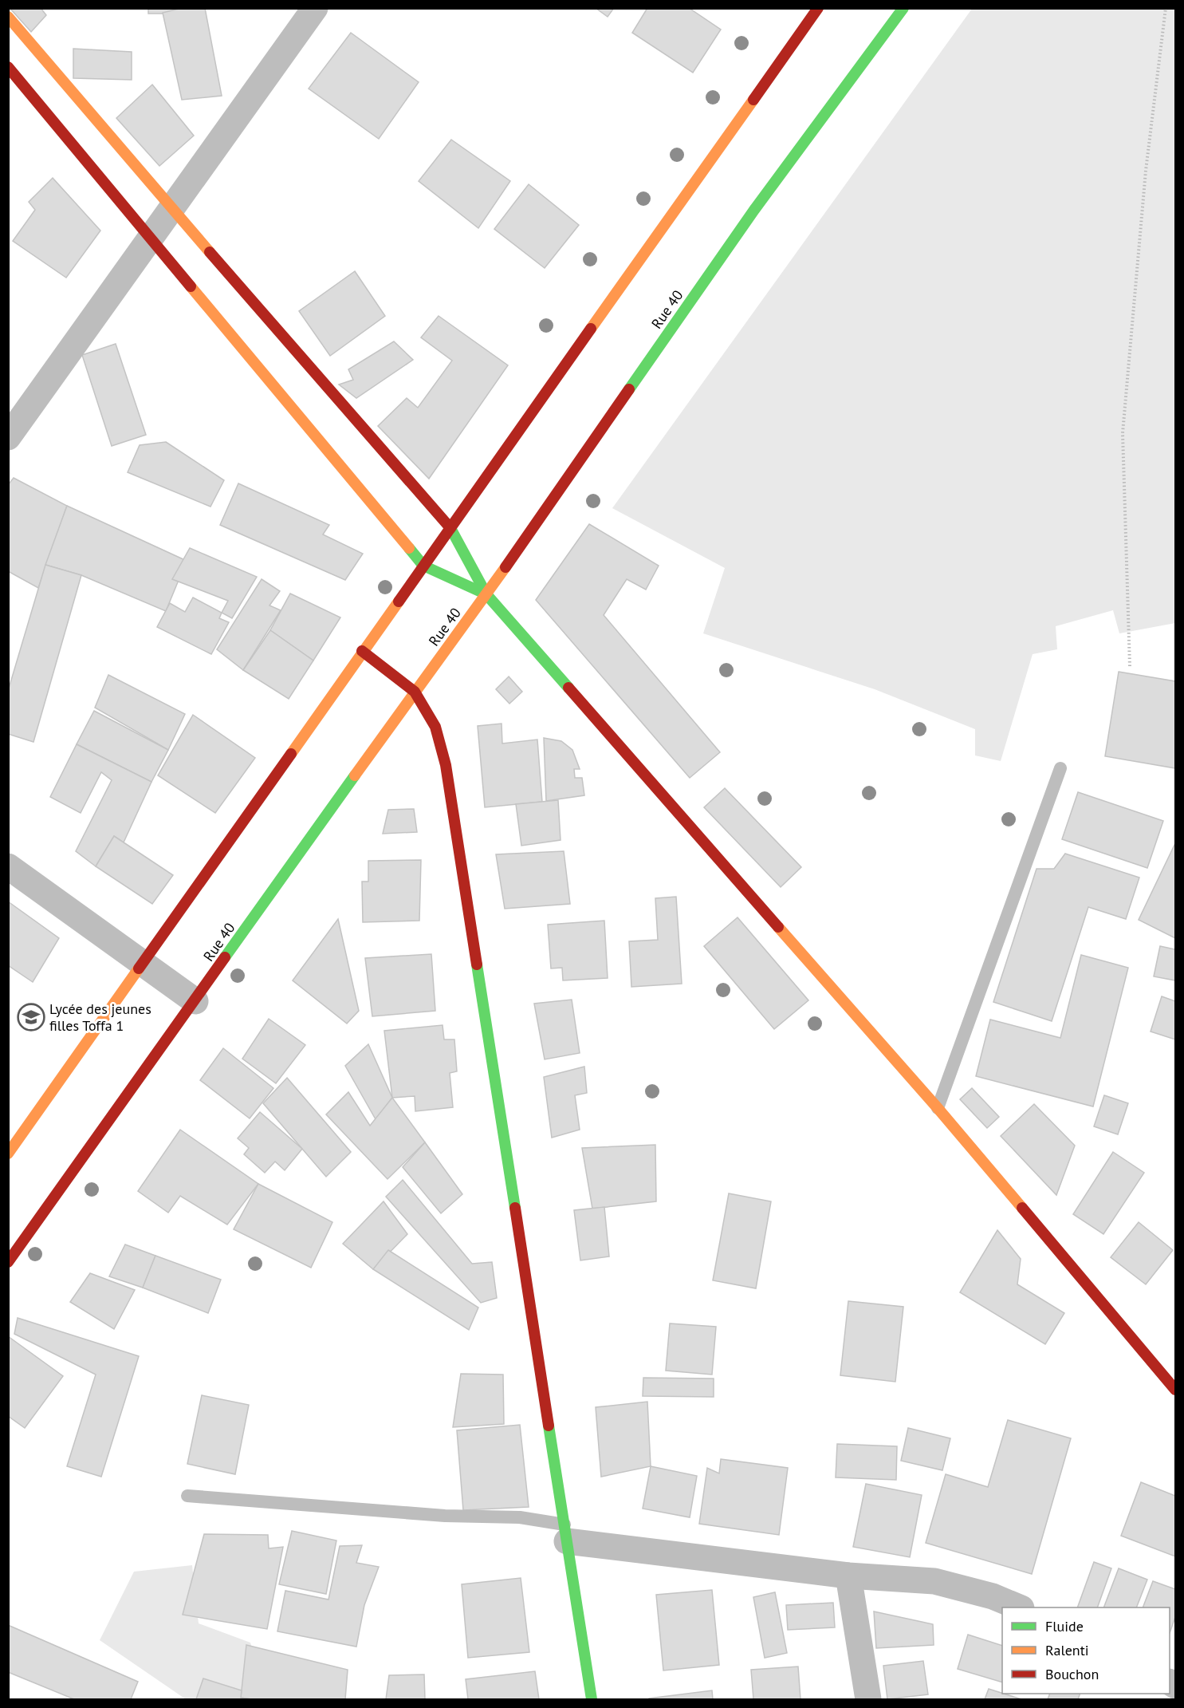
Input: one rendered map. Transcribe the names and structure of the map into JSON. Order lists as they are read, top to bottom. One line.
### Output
{"streets":{"main road":["Rue 40"]},"places":{"school or university":["Lycée des jeunes filles Toffa 1"]},"legend":["Fluide","Ralenti","Bouchon"]}
